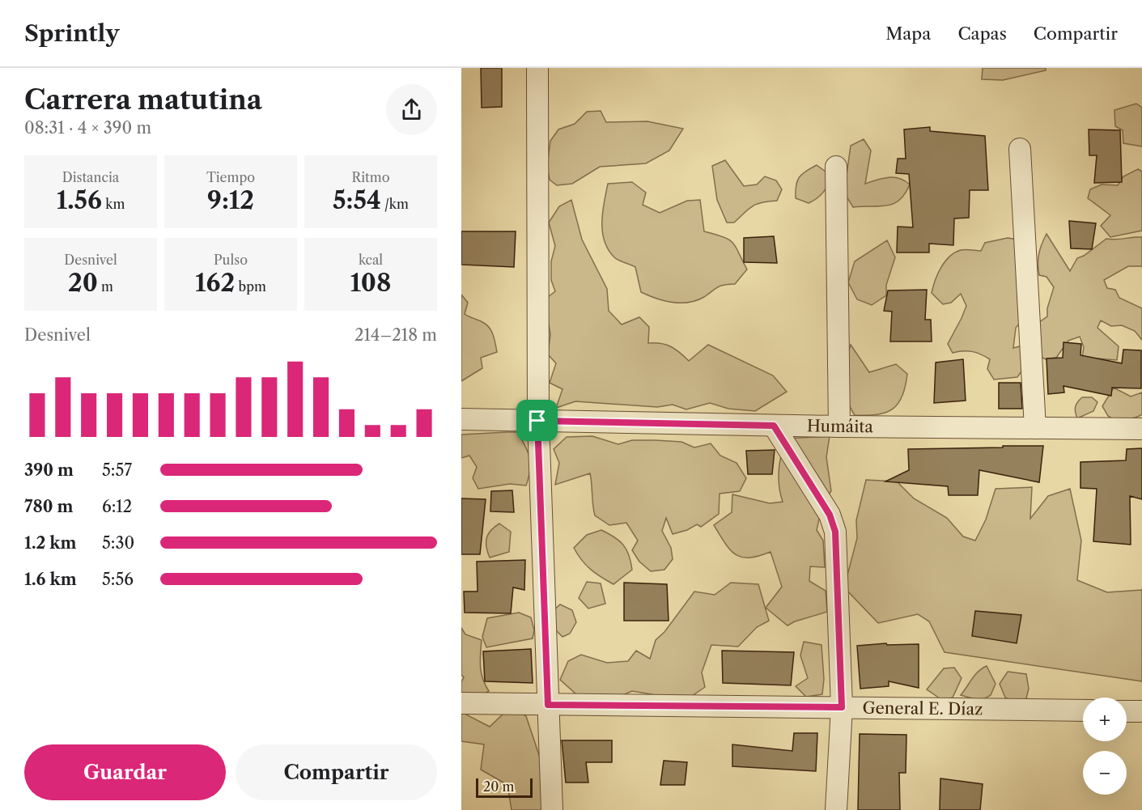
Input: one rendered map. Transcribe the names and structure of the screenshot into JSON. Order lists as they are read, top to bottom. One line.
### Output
{"streets":{"street":["Humáita","General E. Díaz"]},"scale_bar":"20 m","page":{"header":"Sprintly","nav":["Mapa","Capas","Compartir"],"heading":["Carrera matutina","08:31 · 4 × 390 m"],"stats":[["Distancia","1.56 km"],["Tiempo","9:12"],["Ritmo","5:54 /km"],["Desnivel","20 m"],["Pulso","162 bpm"],["kcal","108"]],"chart":["Desnivel","214–218 m"],"list":[{"name":"390 m","note":"5:57"},{"name":"780 m","note":"6:12"},{"name":"1.2 km","note":"5:30"},{"name":"1.6 km","note":"5:56"}],"map_buttons":["+","−"],"buttons":["Guardar","Compartir"],"scale":"20 m"}}
